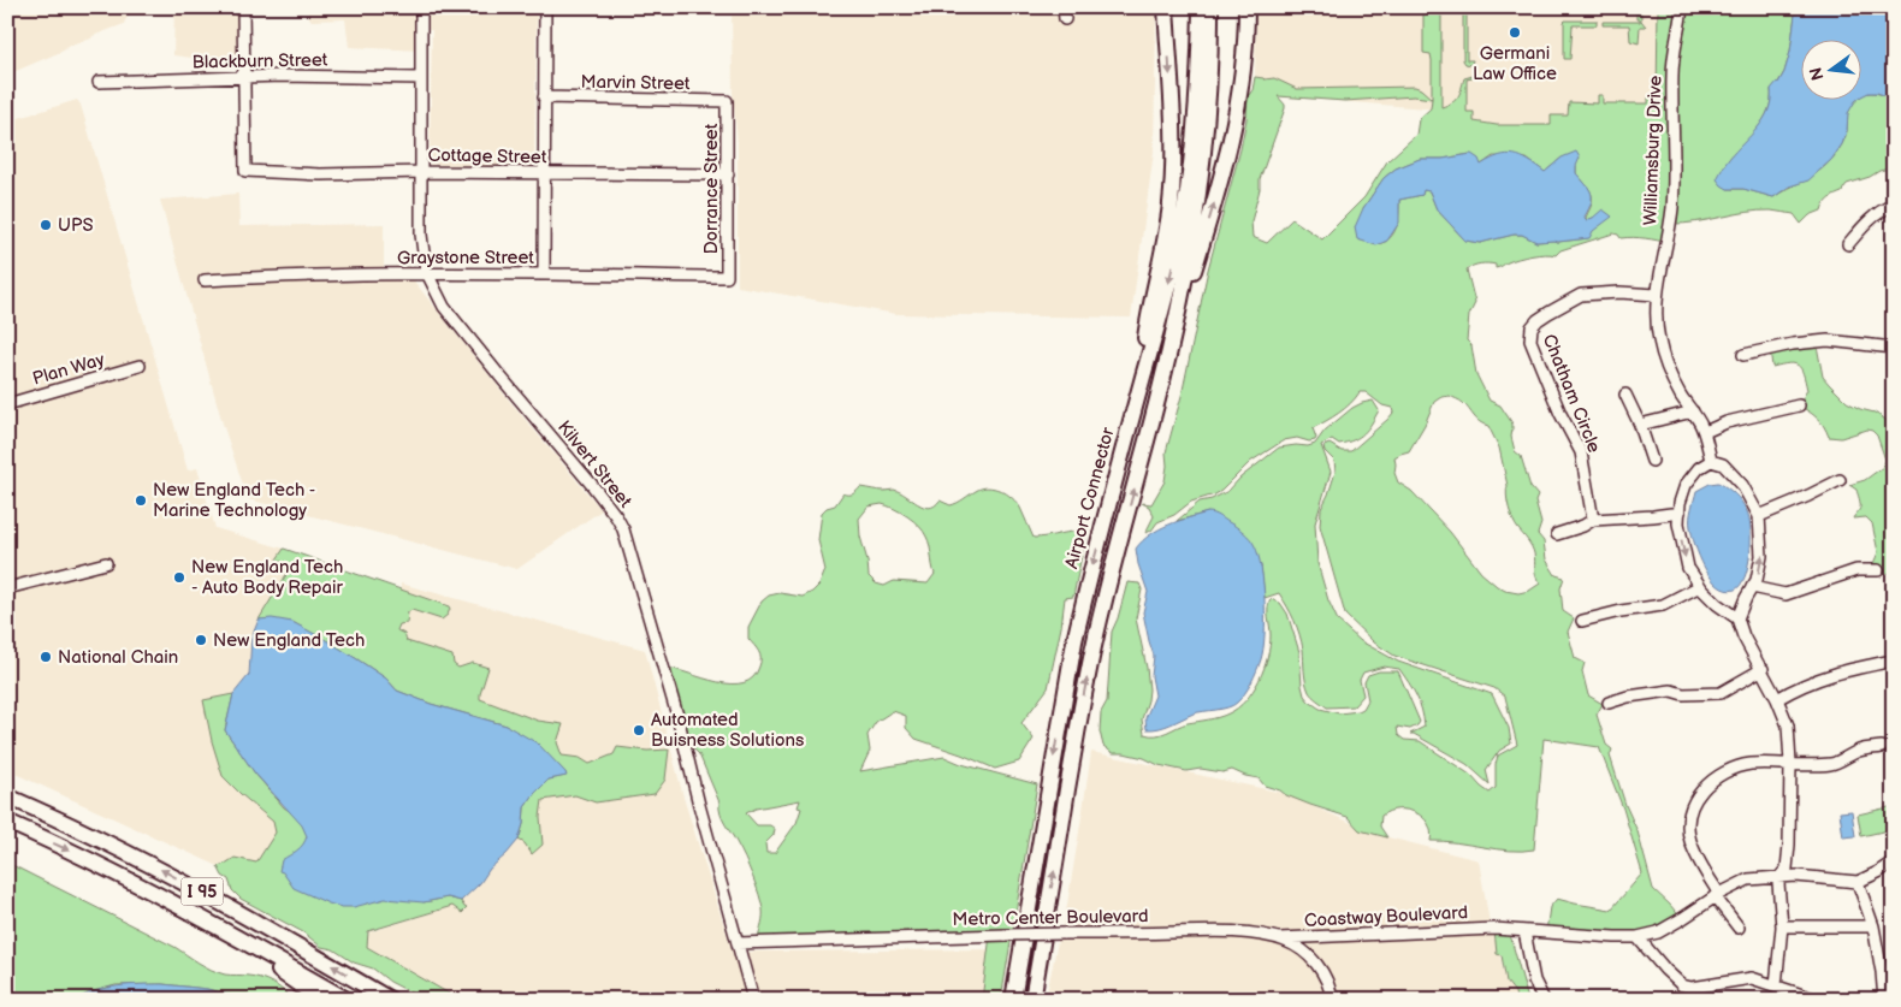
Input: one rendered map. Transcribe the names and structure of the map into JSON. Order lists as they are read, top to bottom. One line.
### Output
{"streets":{"highway":["Airport Connector","I 95"],"street":["Blackburn Street","Marvin Street","Williamsburg Drive","Cottage Street","Dorrance Street","Graystone Street","Plan Way","Chatham Circle","Kilvert Street","Coastway Boulevard","Metro Center Boulevard"]},"crossings":[["Blackburn Street","Cottage Street"],["Blackburn Street","Kilvert Street"],["Marvin Street","Dorrance Street"],["Williamsburg Drive","Chatham Circle"],["Cottage Street","Dorrance Street"],["Cottage Street","Kilvert Street"],["Dorrance Street","Graystone Street"],["Graystone Street","Kilvert Street"],["Kilvert Street","Metro Center Boulevard"],["Coastway Boulevard","Metro Center Boulevard"]],"places":["Germani Law Office","UPS","New England Tech - Marine Technology","New England Tech - Auto Body Repair","New England Tech","National Chain","Automated Buisness Solutions"],"north":"left"}
